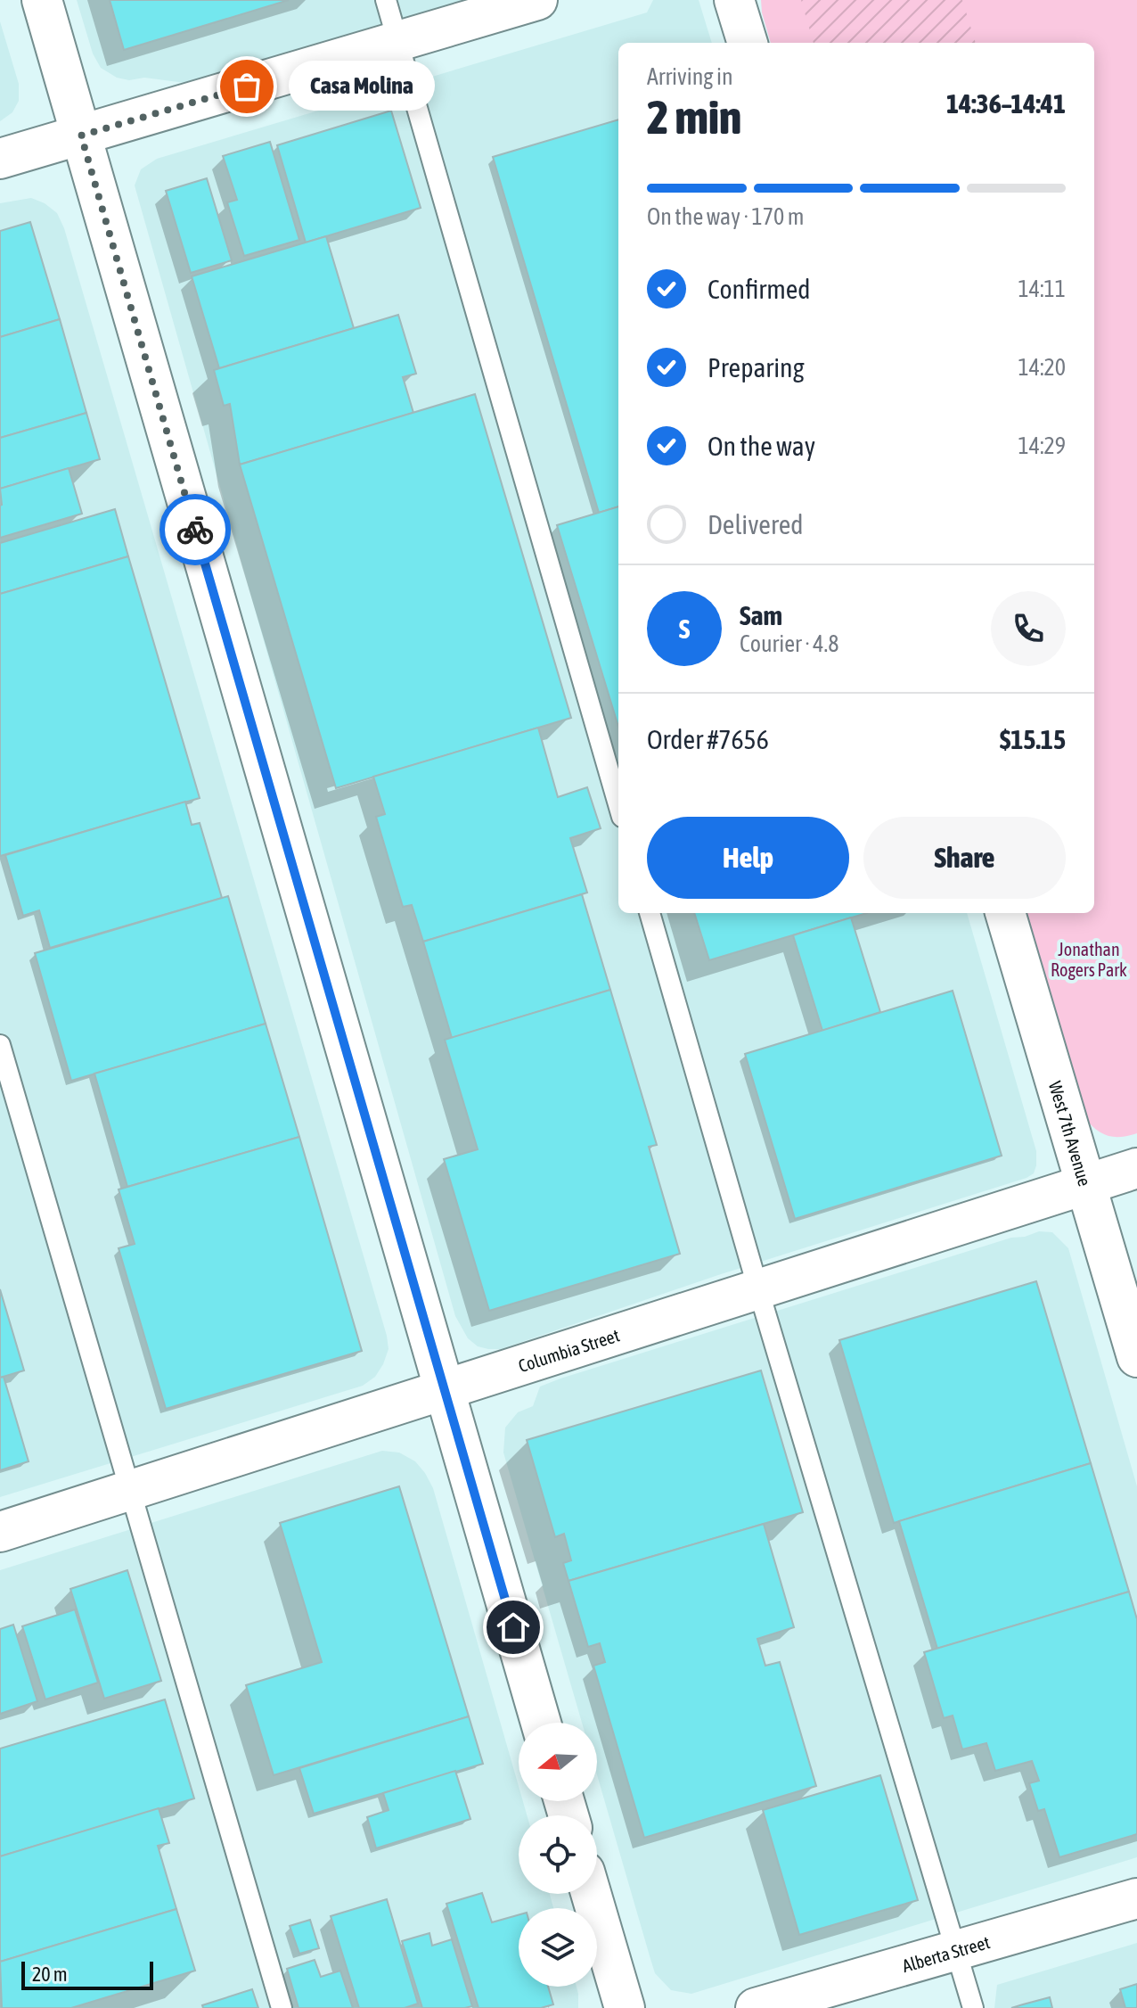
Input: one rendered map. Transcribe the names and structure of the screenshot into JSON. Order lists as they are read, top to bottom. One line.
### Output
{"streets":{"street":["West 7th Avenue","Columbia Street","Alberta Street"]},"crossings":[["West 7th Avenue","Columbia Street"]],"parks":["Jonathan Rogers Park"],"places":["Casa Molina"],"scale_bar":"20 m","north":"left","page":{"heading":["2 min","Arriving in","14:36–14:41"],"panel":["Sam","Courier · 4.8","Order #7656","$15.15"],"bubble":"Casa Molina","bar":"On the way · 170 m","list":[["Confirmed","14:11"],["Preparing","14:20"],["On the way","14:29"],"Delivered"],"round":"S","buttons":["Help","Share"],"scale":"20 m"}}
